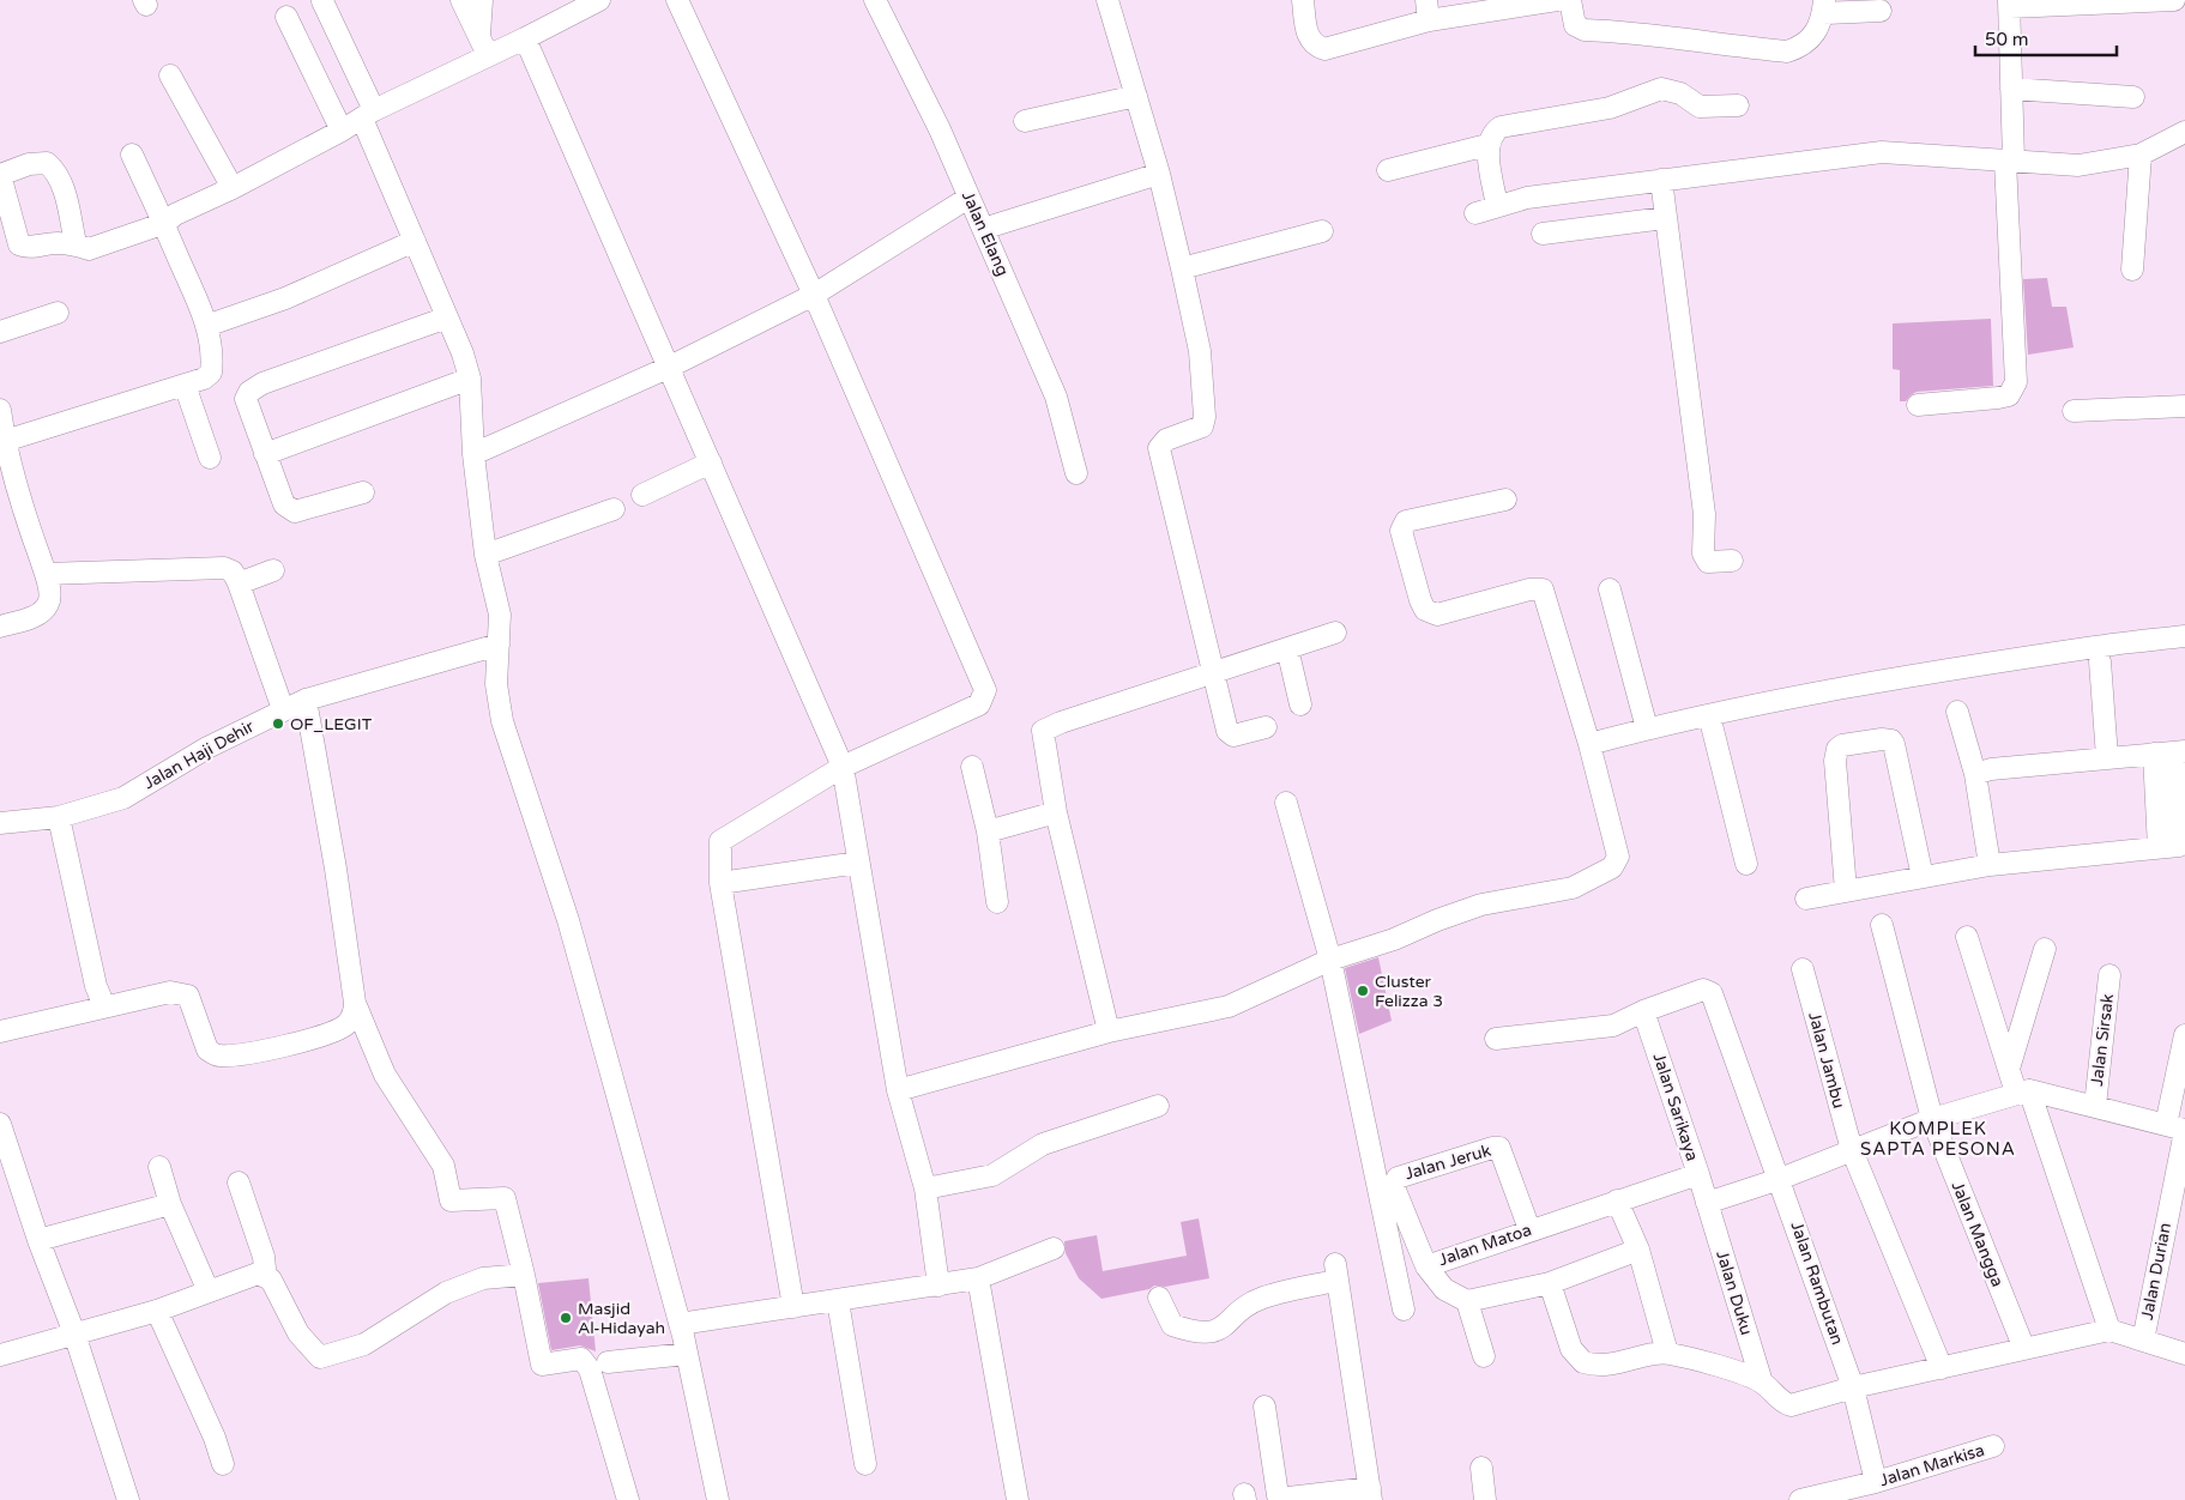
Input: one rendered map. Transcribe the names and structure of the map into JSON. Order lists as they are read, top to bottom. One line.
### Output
{"streets":{"street":["Jalan Elang","Jalan Haji Dehir","Jalan Sirsak","Jalan Jambu","Jalan Sarikaya","Jalan Jeruk","Jalan Mangga","Jalan Matoa","Jalan Durian","Jalan Rambutan","Jalan Duku","Jalan Markisa"]},"crossings":[["Jalan Sarikaya","Jalan Matoa"],["Jalan Sarikaya","Jalan Rambutan"],["Jalan Sarikaya","Jalan Duku"],["Jalan Jeruk","Jalan Matoa"],["Jalan Rambutan","Jalan Markisa"]],"districts":["KOMPLEK SAPTA PESONA"],"places":["OF_LEGIT","Cluster Felizza 3","Masjid Al-Hidayah"],"scale_bar":"50 m"}
